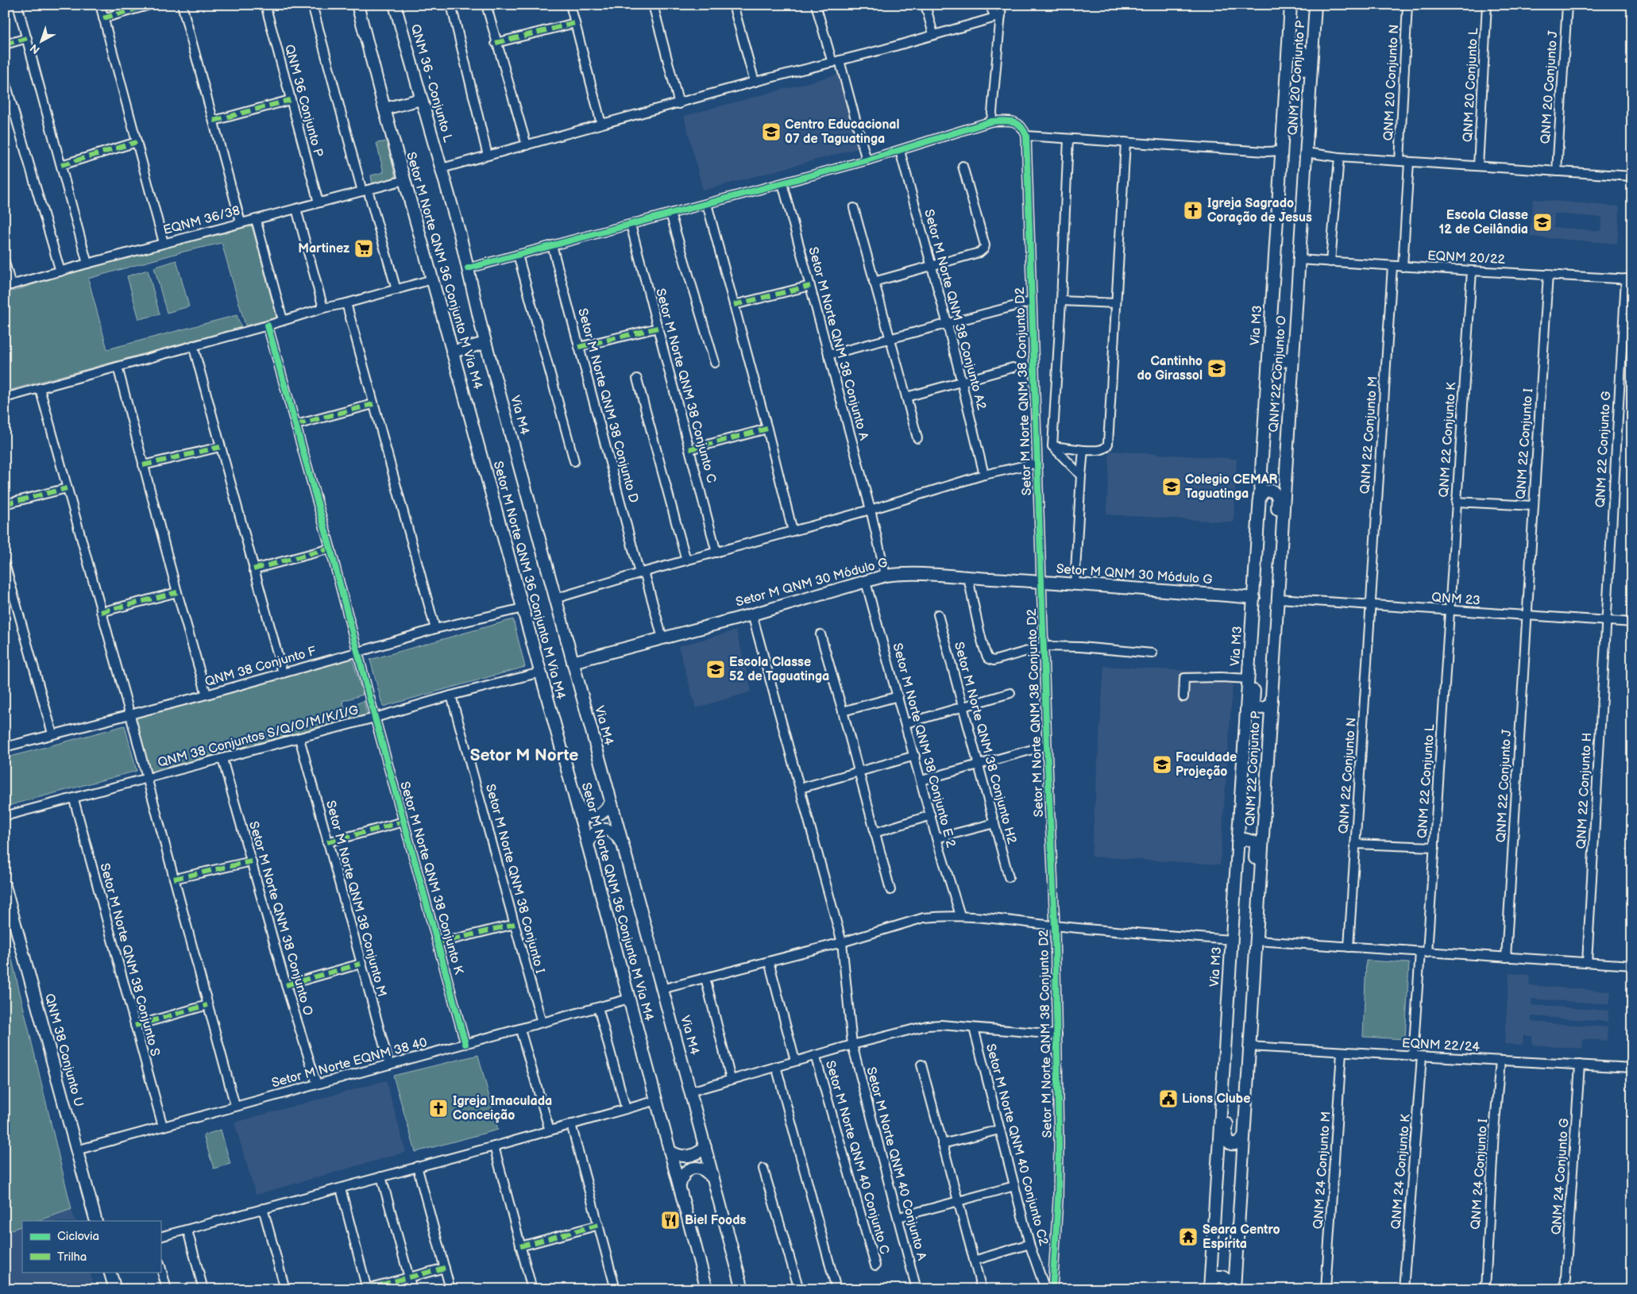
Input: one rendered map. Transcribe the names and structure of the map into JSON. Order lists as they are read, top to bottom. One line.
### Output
{"streets":{"main road":["QNM 20 Conjunto P","QNM 36 - Conjunto L","Setor M Norte QNM 36 Conjunto M Via M4","Via M3","QNM 22 Conjunto O","Via M4","Setor M QNM 30 Módulo G","QNM 22 Conjunto P","QNM 38 Conjunto U"],"street":["QNM 20 Conjunto N","QNM 20 Conjunto L","QNM 20 Conjunto J","QNM 36 Conjunto P","EQNM 36/38","EQNM 20/22","Setor M Norte QNM 38 Conjunto A2","Setor M Norte QNM 38 Conjunto A","Setor M Norte QNM 38 Conjunto C","Setor M Norte QNM 38 Conjunto D2","Setor M Norte QNM 38 Conjunto D","QNM 22 Conjunto M","QNM 22 Conjunto K","QNM 22 Conjunto I","QNM 22 Conjunto G","QNM 23","QNM 38 Conjunto F","QNM 38 Conjuntos S/Q/O/M/K/I/G","Setor M Norte QNM 38 Conjunto H2","Setor M Norte QNM 38 Conjunto E 2","QNM 22 Conjunto N","QNM 22 Conjunto L","QNM 22 Conjunto J","QNM 22 Conjunto H","Setor M Norte QNM 38 Conjunto K","Setor M Norte QNM 38 Conjunto I","Setor M Norte QNM 38 Conjunto M","Setor M Norte QNM 38 Conjunto O","Setor M Norte QNM 38 Conjunto S","EQNM 22/24","Setor M Norte EQNM 38 40","Setor M Norte QNM 40 Conjunto C2","Setor M Norte QNM 40 Conjunto C","Setor M Norte QNM 40 Conjunto A","QNM 24 Conjunto M","QNM 24 Conjunto K","QNM 24 Conjunto I","QNM 24 Conjunto G"]},"crossings":[["QNM 20 Conjunto P","QNM 22 Conjunto O"],["QNM 36 - Conjunto L","Via M4"],["QNM 36 Conjunto P","EQNM 36/38"],["EQNM 36/38","Setor M Norte QNM 36 Conjunto M Via M4"],["EQNM 20/22","QNM 22 Conjunto O"],["EQNM 20/22","QNM 22 Conjunto M"],["EQNM 20/22","QNM 22 Conjunto K"],["EQNM 20/22","QNM 22 Conjunto I"],["EQNM 20/22","QNM 22 Conjunto G"],["Setor M Norte QNM 36 Conjunto M Via M4","QNM 38 Conjunto F"],["Setor M Norte QNM 36 Conjunto M Via M4","QNM 38 Conjuntos S/Q/O/M/K/I/G"],["Setor M Norte QNM 36 Conjunto M Via M4","Setor M Norte EQNM 38 40"],["Via M3","Setor M QNM 30 Módulo G"],["Setor M Norte QNM 38 Conjunto A","Setor M QNM 30 Módulo G"],["QNM 22 Conjunto O","QNM 23"],["QNM 22 Conjunto O","QNM 22 Conjunto P"],["Setor M Norte QNM 38 Conjunto D2","Setor M QNM 30 Módulo G"],["Setor M Norte QNM 38 Conjunto D","Setor M QNM 30 Módulo G"],["Via M4","Setor M QNM 30 Módulo G"],["QNM 22 Conjunto M","QNM 23"],["QNM 22 Conjunto M","QNM 22 Conjunto N"],["QNM 22 Conjunto K","QNM 23"],["QNM 22 Conjunto K","QNM 22 Conjunto L"],["QNM 22 Conjunto I","QNM 23"],["QNM 22 Conjunto I","QNM 22 Conjunto J"],["QNM 22 Conjunto G","QNM 23"],["QNM 22 Conjunto G","QNM 22 Conjunto H"],["Setor M QNM 30 Módulo G","Setor M Norte QNM 38 Conjunto E 2"],["Setor M QNM 30 Módulo G","Setor M Norte QNM 40 Conjunto A"],["QNM 23","QNM 22 Conjunto P"],["QNM 23","QNM 22 Conjunto N"],["QNM 23","QNM 22 Conjunto L"],["QNM 23","QNM 22 Conjunto J"],["QNM 23","QNM 22 Conjunto H"],["QNM 38 Conjunto F","Setor M Norte QNM 38 Conjunto K"],["QNM 38 Conjuntos S/Q/O/M/K/I/G","Setor M Norte QNM 38 Conjunto K"],["QNM 38 Conjuntos S/Q/O/M/K/I/G","Setor M Norte QNM 38 Conjunto I"],["QNM 38 Conjuntos S/Q/O/M/K/I/G","Setor M Norte QNM 38 Conjunto M"],["QNM 38 Conjuntos S/Q/O/M/K/I/G","Setor M Norte QNM 38 Conjunto O"],["QNM 38 Conjuntos S/Q/O/M/K/I/G","Setor M Norte QNM 38 Conjunto S"],["QNM 22 Conjunto L","EQNM 22/24"],["Setor M Norte QNM 38 Conjunto K","Setor M Norte EQNM 38 40"],["Setor M Norte QNM 38 Conjunto I","Setor M Norte EQNM 38 40"],["Setor M Norte QNM 38 Conjunto M","Setor M Norte EQNM 38 40"],["Setor M Norte QNM 38 Conjunto O","Setor M Norte EQNM 38 40"],["Setor M Norte QNM 38 Conjunto S","Setor M Norte EQNM 38 40"],["EQNM 22/24","QNM 24 Conjunto M"],["EQNM 22/24","QNM 24 Conjunto K"],["EQNM 22/24","QNM 24 Conjunto I"],["EQNM 22/24","QNM 24 Conjunto G"],["QNM 38 Conjunto U","Setor M Norte EQNM 38 40"]],"districts":["Setor M Norte"],"places":{"school or university":["Centro Educacional 07 de Taguatinga","Escola Classe 12 de Ceilândia","Cantinho do Girassol","Colegio CEMAR Taguatinga","Escola Classe 52 de Taguatinga","Faculdade Projeção"],"church":["Igreja Sagrado Coração de Jesus","Igreja Imaculada Conceição"],"supermarket":["Martinez"],"public building":["Lions Clube"],"restaurant":["Biel Foods"],"temple":["Seara Centro Espírita"]},"legend":["Ciclovia","Trilha"],"north":"bottom left"}
